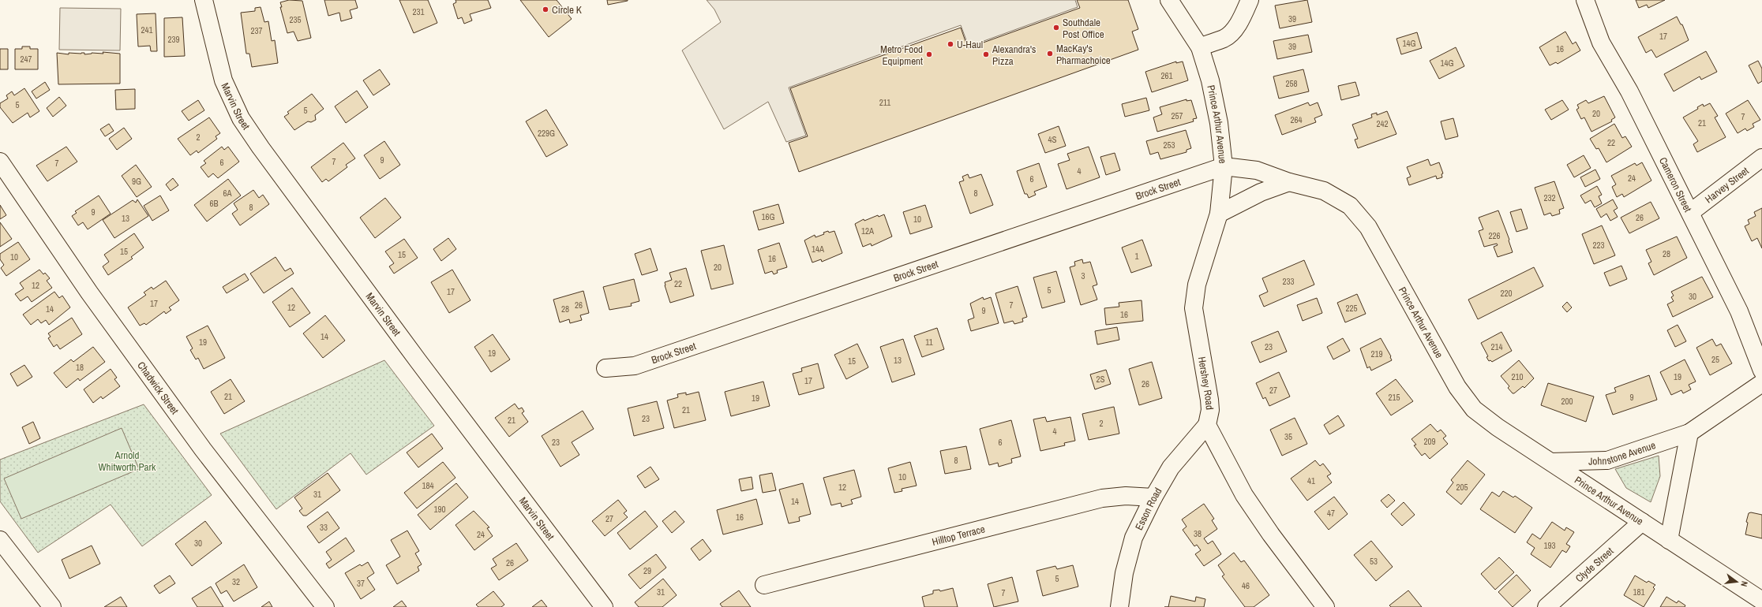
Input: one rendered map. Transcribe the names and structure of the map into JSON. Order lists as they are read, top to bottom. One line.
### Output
{"streets":{"street":["Marvin Street","Prince Arthur Avenue","Cameron Street","Harvey Street","Brock Street","Hershey Road","Chadwick Street","Johnstone Avenue","Esson Road","Hilltop Terrace","Clyde Street"]},"crossings":[["Prince Arthur Avenue","Brock Street"],["Prince Arthur Avenue","Hershey Road"],["Prince Arthur Avenue","Johnstone Avenue"],["Prince Arthur Avenue","Clyde Street"],["Cameron Street","Harvey Street"],["Brock Street","Hershey Road"],["Hershey Road","Esson Road"],["Esson Road","Hilltop Terrace"]],"parks":["Arnold Whitworth Park"],"places":["Circle K","Southdale Post Office","U-Haul","MacKay's Pharmachoice","Metro Food Equipment","Alexandra's Pizza"],"house_numbers":["231","39","235","241","237","17","239","14G","39","16","247","14G","261","258","211","5","5","20","257","7","264","21","242","229G","2","4S","22","253","9","7","6","7","4","24","6","9G","6A","8","232","6B","8","9","16G","26","13","10","12A","226","223","14A","15","28","15","1","10","16","20","3","233","22","12","5","17","220","30","17","26","7","12","225","14","28","9","16","14","19","11","23","214","19","219","25","13","15","18","210","19","2S","17","26","27","21","215","9","19","200","21","23","21","2","4","35","209","23","6","8","10","41","184","12","205","31","14","190","47","16","27","33","38","24","30","193","53","26","29","5","32","37","46","31","181","7"],"north":"right"}
